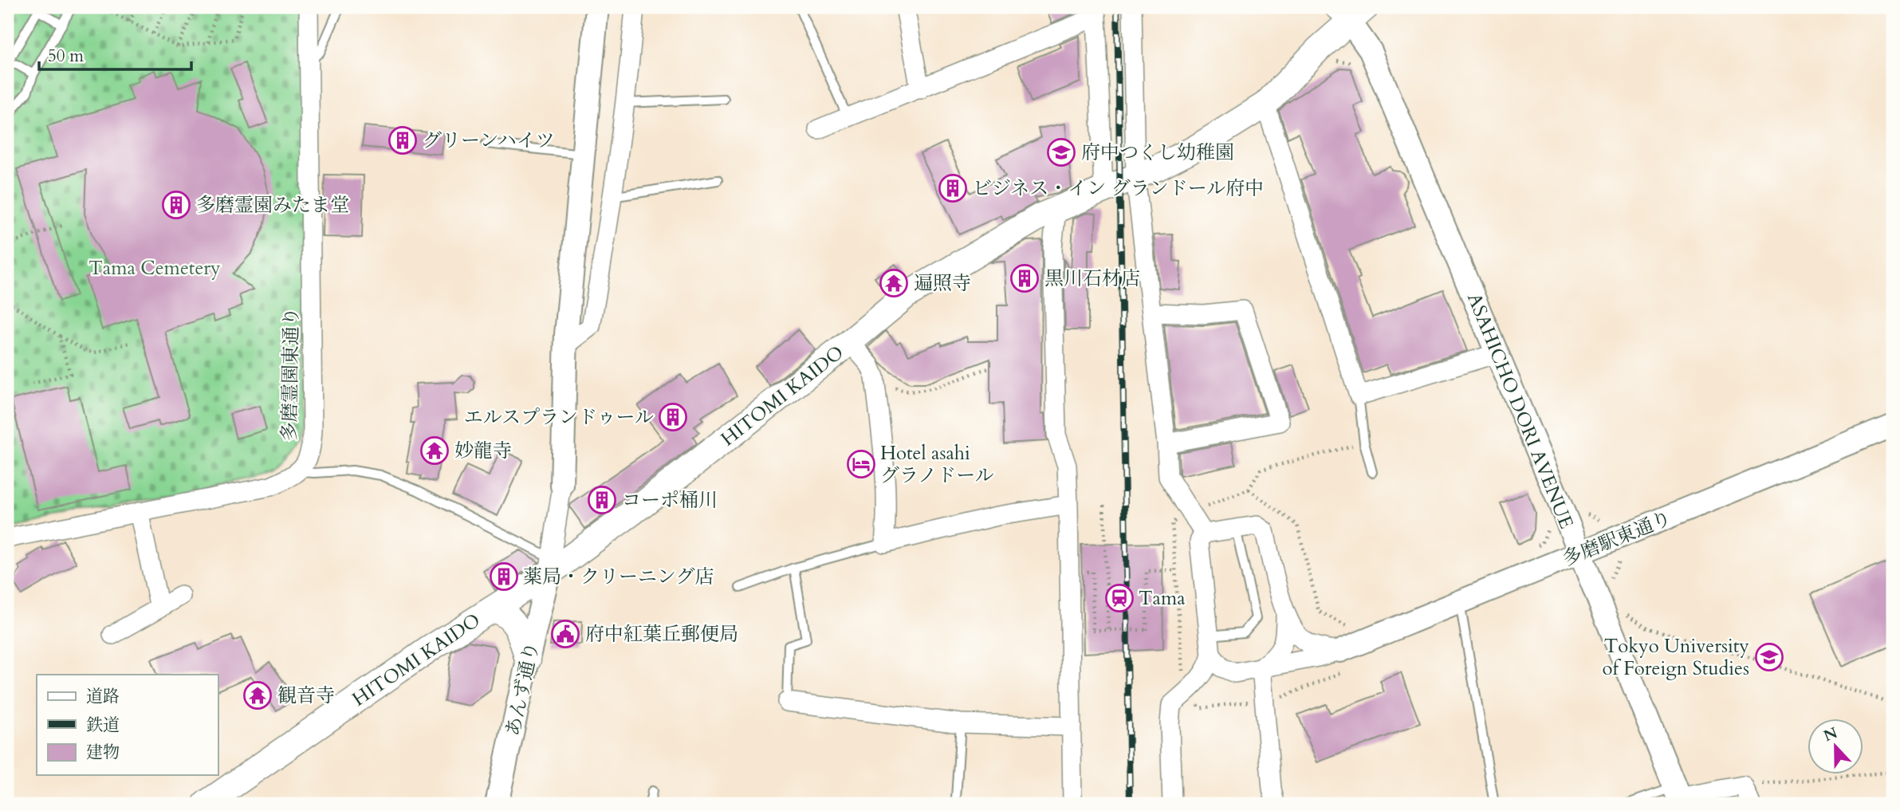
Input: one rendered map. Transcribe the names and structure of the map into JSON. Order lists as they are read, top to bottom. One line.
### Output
{"streets":{"main road":["HITOMI KAIDO"],"street":["多磨霊園東通り","ASAHICHO DORI AVENUE","多磨駅東通り","あんず通り"]},"crossings":[["HITOMI KAIDO","ASAHICHO DORI AVENUE"],["HITOMI KAIDO","あんず通り"],["ASAHICHO DORI AVENUE","多磨駅東通り"]],"parks":["Tama Cemetery"],"places":{"building":["グリーンハイツ","ビジネス・イン グランドール府中","多磨霊園みたま堂","黒川石材店","エルスプランドゥール","コーポ桶川","薬局・クリーニング店"],"school or university":["府中つくし幼稚園","Tokyo University of Foreign Studies"],"temple":["遍照寺","妙龍寺","観音寺"],"hotel":["Hotel asahi グラノドール"],"station":["Tama"],"public building":["府中紅葉丘郵便局"]},"legend":["道路","鉄道","建物"],"scale_bar":"50 m","north":"top"}
